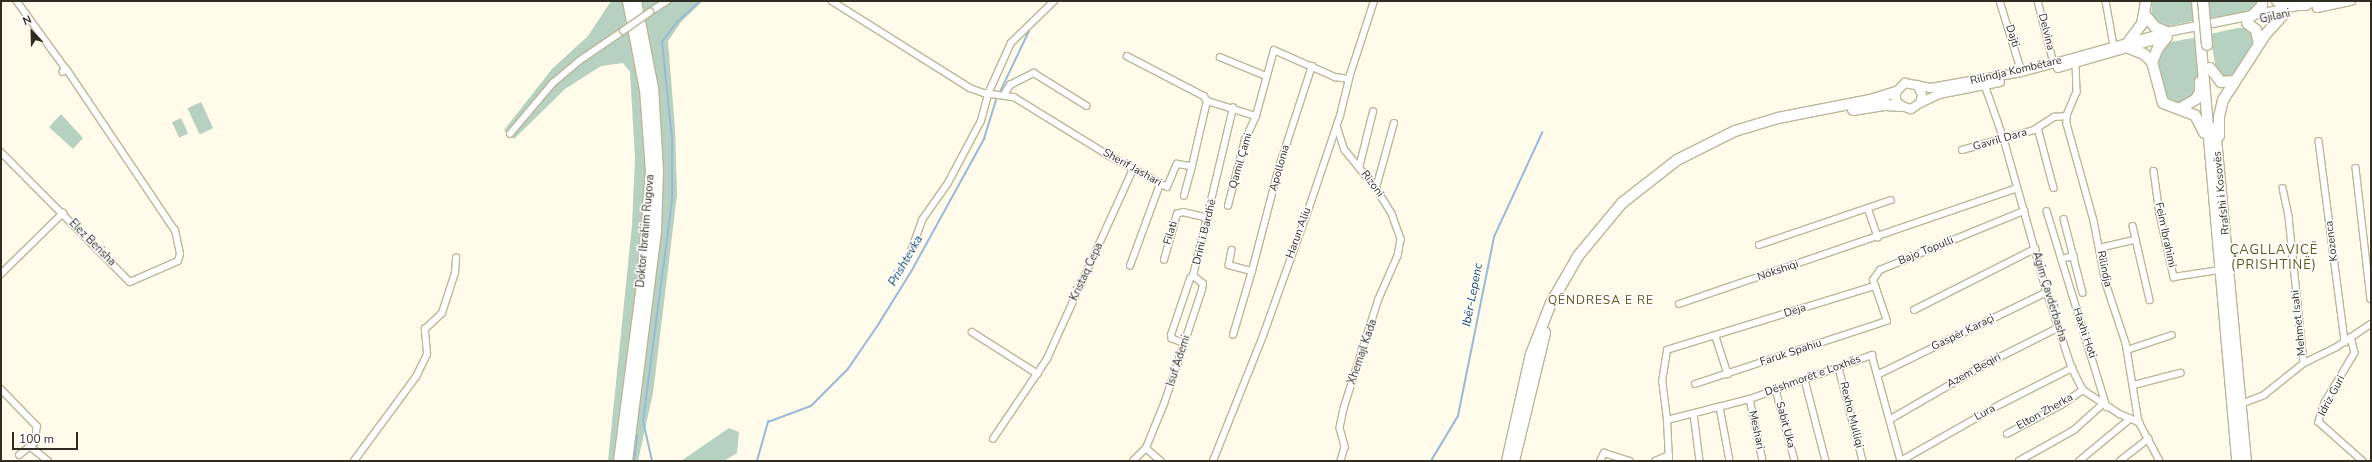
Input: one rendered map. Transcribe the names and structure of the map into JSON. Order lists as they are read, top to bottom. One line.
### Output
{"streets":{"highway":["Rrafshi i Kosovës","Doktor Ibrahim Rugova"],"main road":["Gjilani","Rilindja Kombëtare"],"street":["Delvina","Dajti","Gavril Dara","Qamil Çami","Sherif Jashari","Apollonia","Rizoni","Drini i Bardhë","Filati","Harun Aliu","Feim Ibrahimi","Kozenca","Elez Berisha","Bajo Topulli","Rilindja","Nokshiqi","Kristaq Cepa","Agim Çavdërbasha","Deja","Mehmet Isahi","Gaspër Karaçi","Haxhi Hoti","Xhemajl Kada","Faruk Spahiu","Isuf Ademi","Azem Beqiri","Dëshmorët e Loxhës","Idriz Guri","Elton Zherka","Lura","Rexho Mulliqi","Sabit Uka","Meshari"]},"crossings":[["Delvina","Rilindja Kombëtare"],["Dajti","Rilindja Kombëtare"],["Rilindja Kombëtare","Agim Çavdërbasha"],["Gavril Dara","Rilindja"],["Gavril Dara","Agim Çavdërbasha"],["Sherif Jashari","Kristaq Cepa"],["Rizoni","Harun Aliu"],["Rizoni","Xhemajl Kada"],["Rrafshi i Kosovës","Feim Ibrahimi"],["Drini i Bardhë","Filati"],["Drini i Bardhë","Isuf Ademi"],["Bajo Topulli","Agim Çavdërbasha"],["Bajo Topulli","Deja"],["Bajo Topulli","Faruk Spahiu"],["Rilindja","Agim Çavdërbasha"],["Nokshiqi","Agim Çavdërbasha"],["Agim Çavdërbasha","Gaspër Karaçi"],["Agim Çavdërbasha","Haxhi Hoti"],["Agim Çavdërbasha","Azem Beqiri"],["Agim Çavdërbasha","Elton Zherka"],["Agim Çavdërbasha","Lura"],["Deja","Faruk Spahiu"],["Deja","Dëshmorët e Loxhës"],["Gaspër Karaçi","Dëshmorët e Loxhës"],["Azem Beqiri","Dëshmorët e Loxhës"],["Dëshmorët e Loxhës","Lura"],["Dëshmorët e Loxhës","Rexho Mulliqi"],["Dëshmorët e Loxhës","Sabit Uka"],["Dëshmorët e Loxhës","Meshari"]],"districts":["ÇAGLLAVICË (PRISHTINË)","QËNDRESA E RE"],"water":["Prishtevka","Ibër-Lepenc"],"scale_bar":"100 m","north":"top left"}
